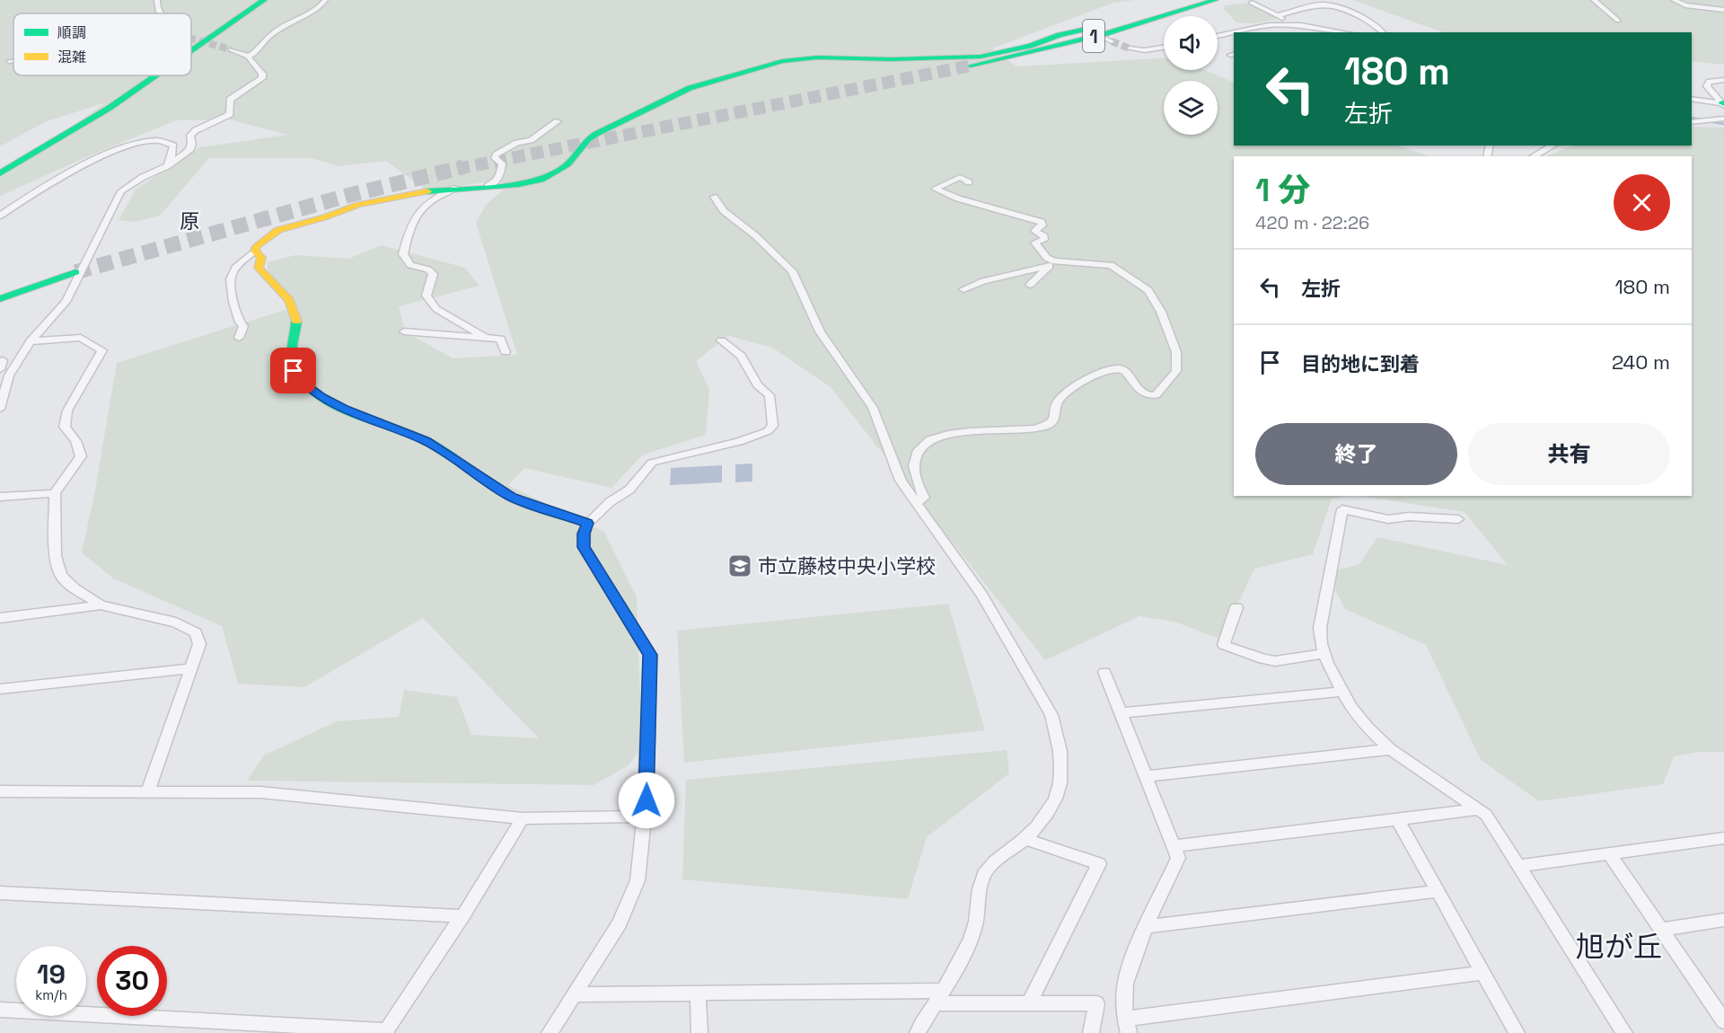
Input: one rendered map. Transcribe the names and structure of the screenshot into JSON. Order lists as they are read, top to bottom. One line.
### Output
{"streets":{"main road":["1"]},"districts":["原","旭が丘"],"places":{"school or university":["市立藤枝中央小学校"]},"legend":["順調","混雑"],"page":{"turn":["180 m","左折"],"heading":["1 分","420 m · 22:26"],"list":[{"name":"左折","value":"180 m"},{"name":"目的地に到着","value":"240 m"}],"buttons":["終了","共有"],"speed":"19 km/h","limit":"30"}}
